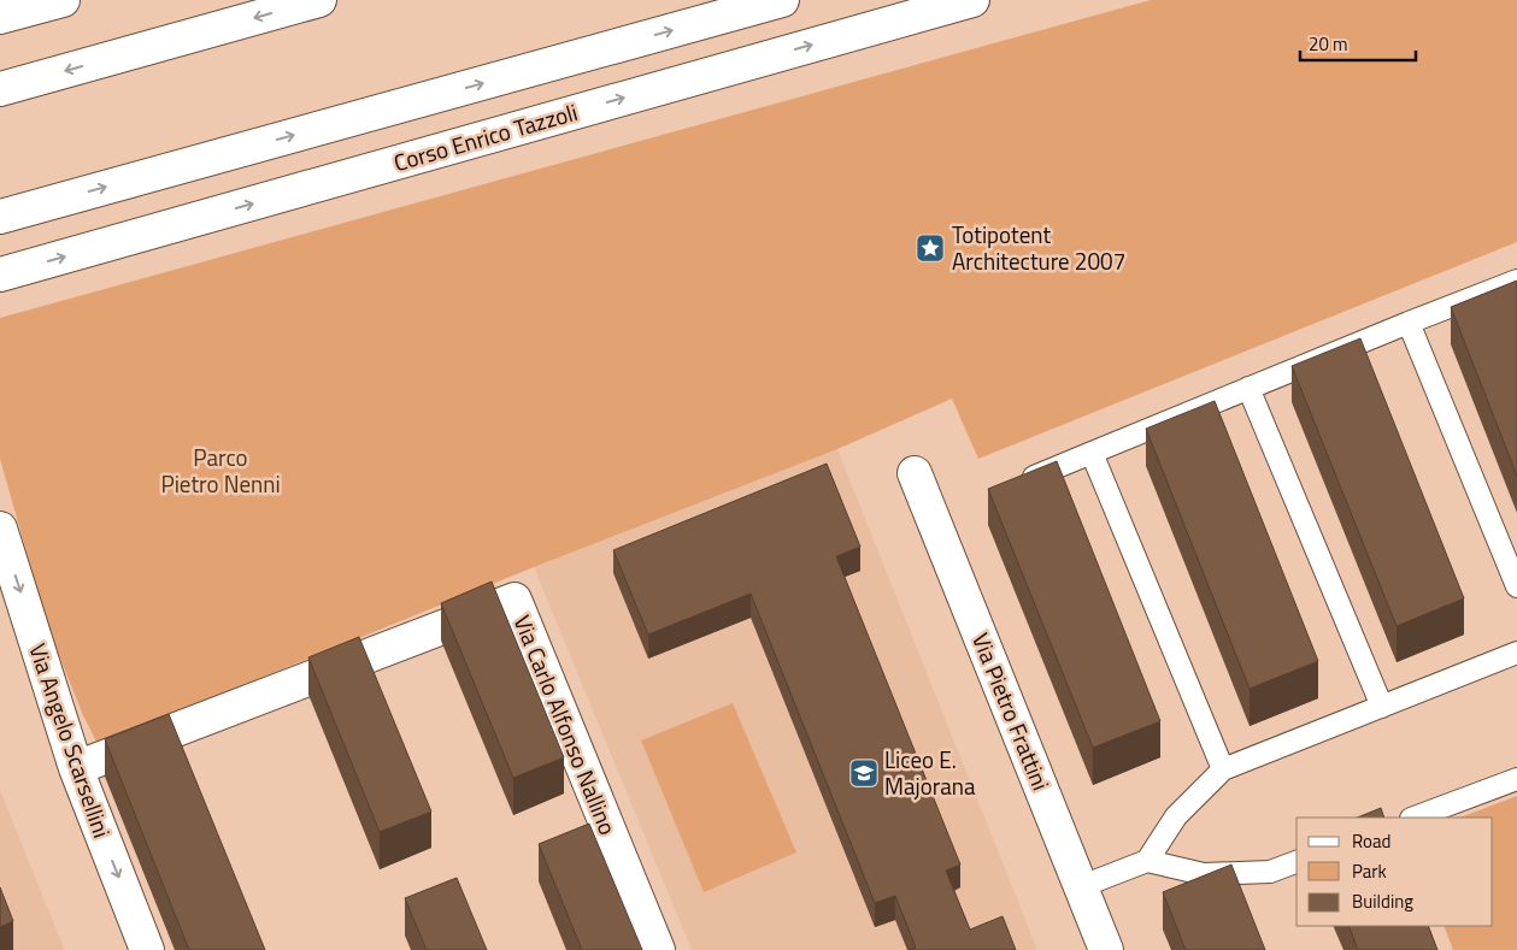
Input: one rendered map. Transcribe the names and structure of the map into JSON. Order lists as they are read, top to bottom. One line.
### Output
{"streets":{"street":["Corso Enrico Tazzoli","Via Pietro Frattini","Via Carlo Alfonso Nallino","Via Angelo Scarsellini"]},"crossings":[["Via Carlo Alfonso Nallino","Via Angelo Scarsellini"]],"one_way":["Via Angelo Scarsellini"],"parks":["Parco Pietro Nenni"],"places":{"place":["Totipotent Architecture 2007"],"school or university":["Liceo E. Majorana"]},"legend":["Road","Park","Building"],"scale_bar":"20 m"}
